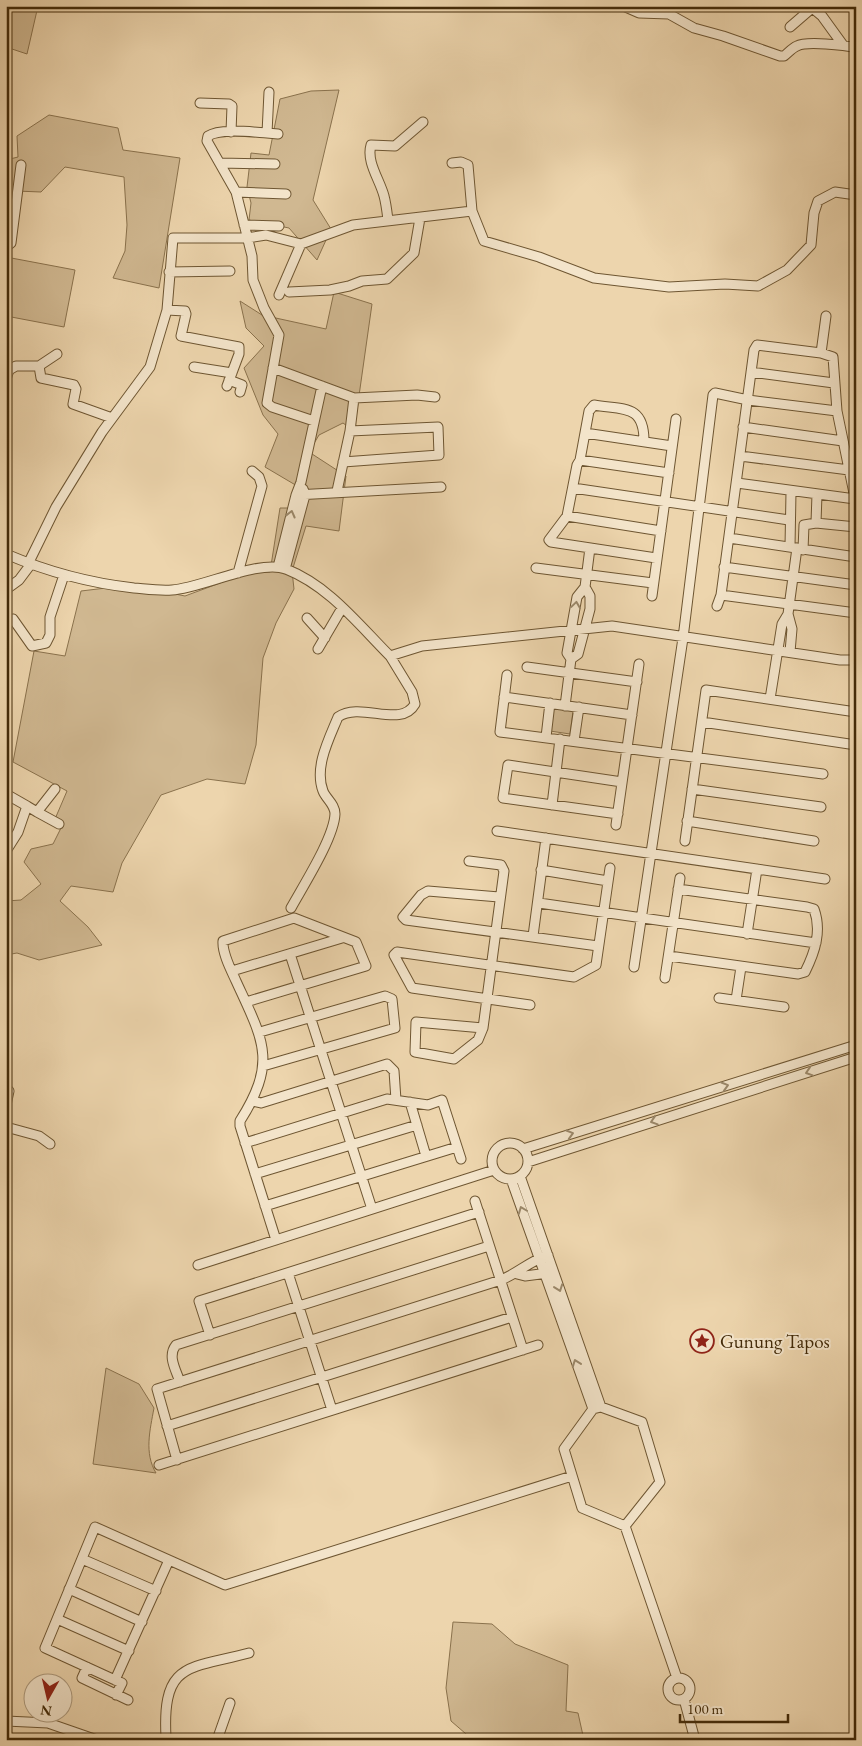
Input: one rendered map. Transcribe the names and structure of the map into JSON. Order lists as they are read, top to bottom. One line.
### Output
{"places":{"place":["Gunung Tapos"]},"scale_bar":"100 m","north":"bottom"}
